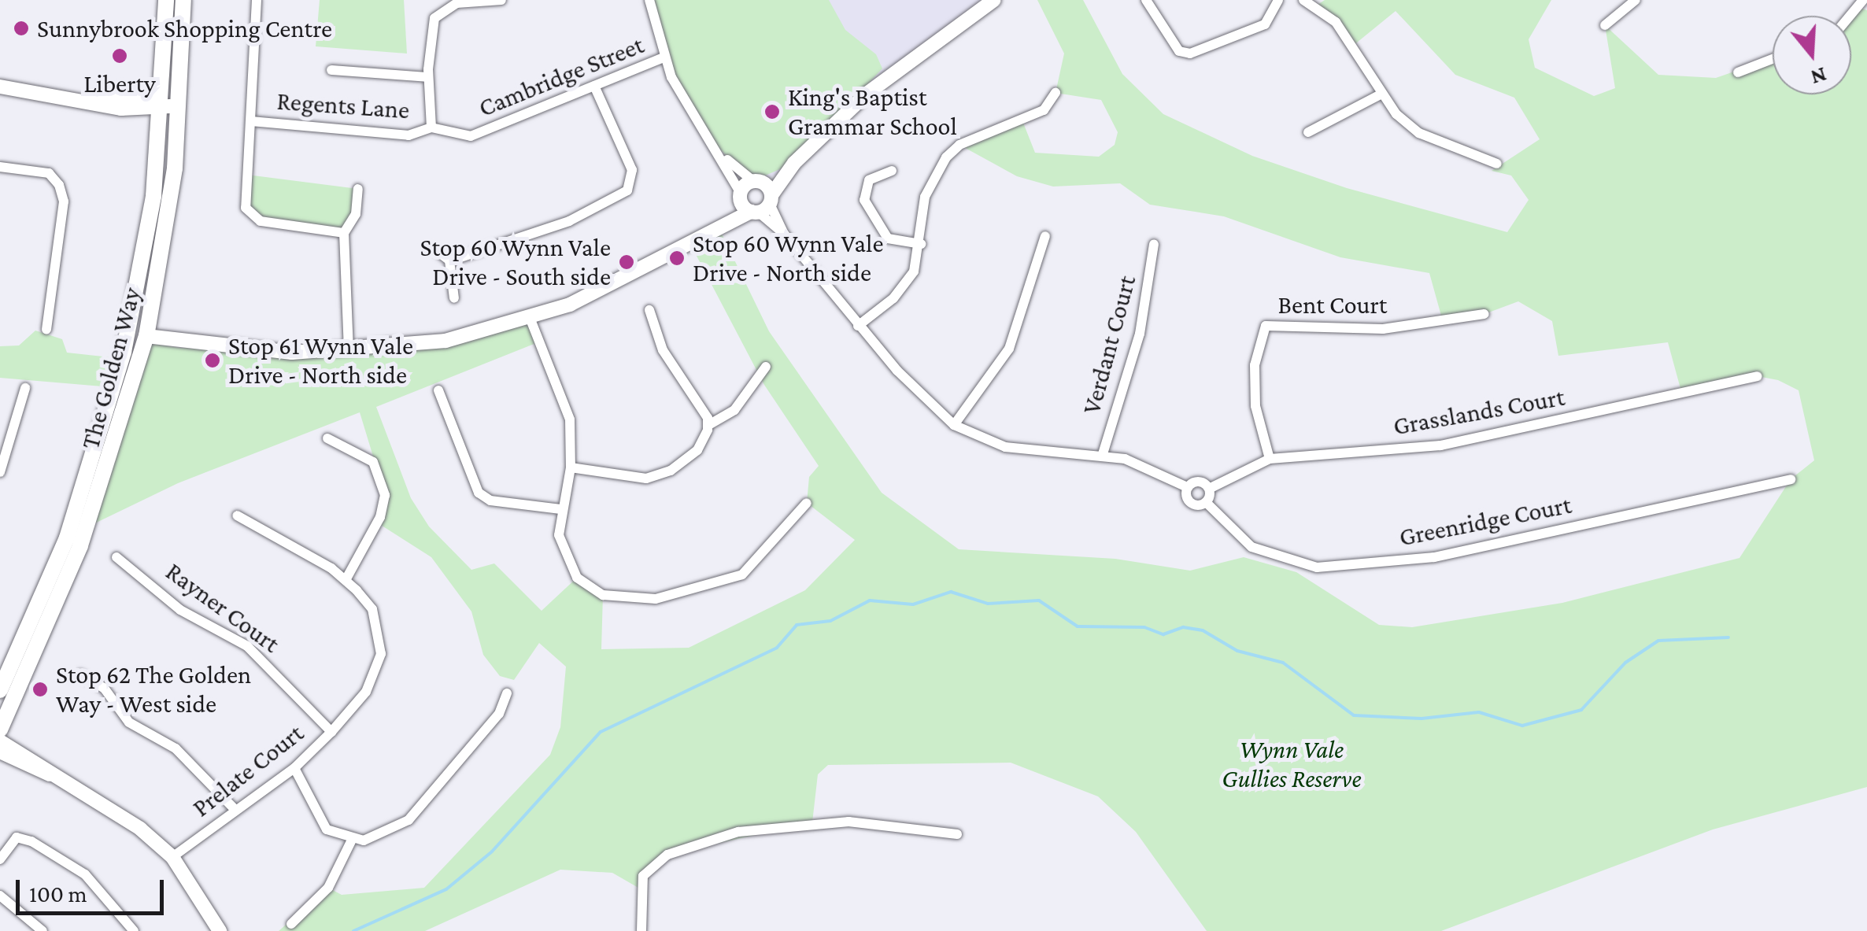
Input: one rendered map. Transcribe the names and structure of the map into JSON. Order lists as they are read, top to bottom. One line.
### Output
{"streets":{"main road":["The Golden Way"],"street":["Cambridge Street","Regents Lane","Bent Court","Verdant Court","Grasslands Court","Greenridge Court","Rayner Court","Prelate Court"]},"crossings":[["Cambridge Street","Regents Lane"],["Bent Court","Grasslands Court"],["Rayner Court","Prelate Court"]],"parks":["Wynn Vale Gullies Reserve"],"places":["Sunnybrook Shopping Centre","Liberty","King's Baptist Grammar School","Stop 60 Wynn Vale Drive - North side","Stop 60 Wynn Vale Drive - South side","Stop 61 Wynn Vale Drive - North side","Stop 62 The Golden Way - West side"],"scale_bar":"100 m","north":"bottom"}
